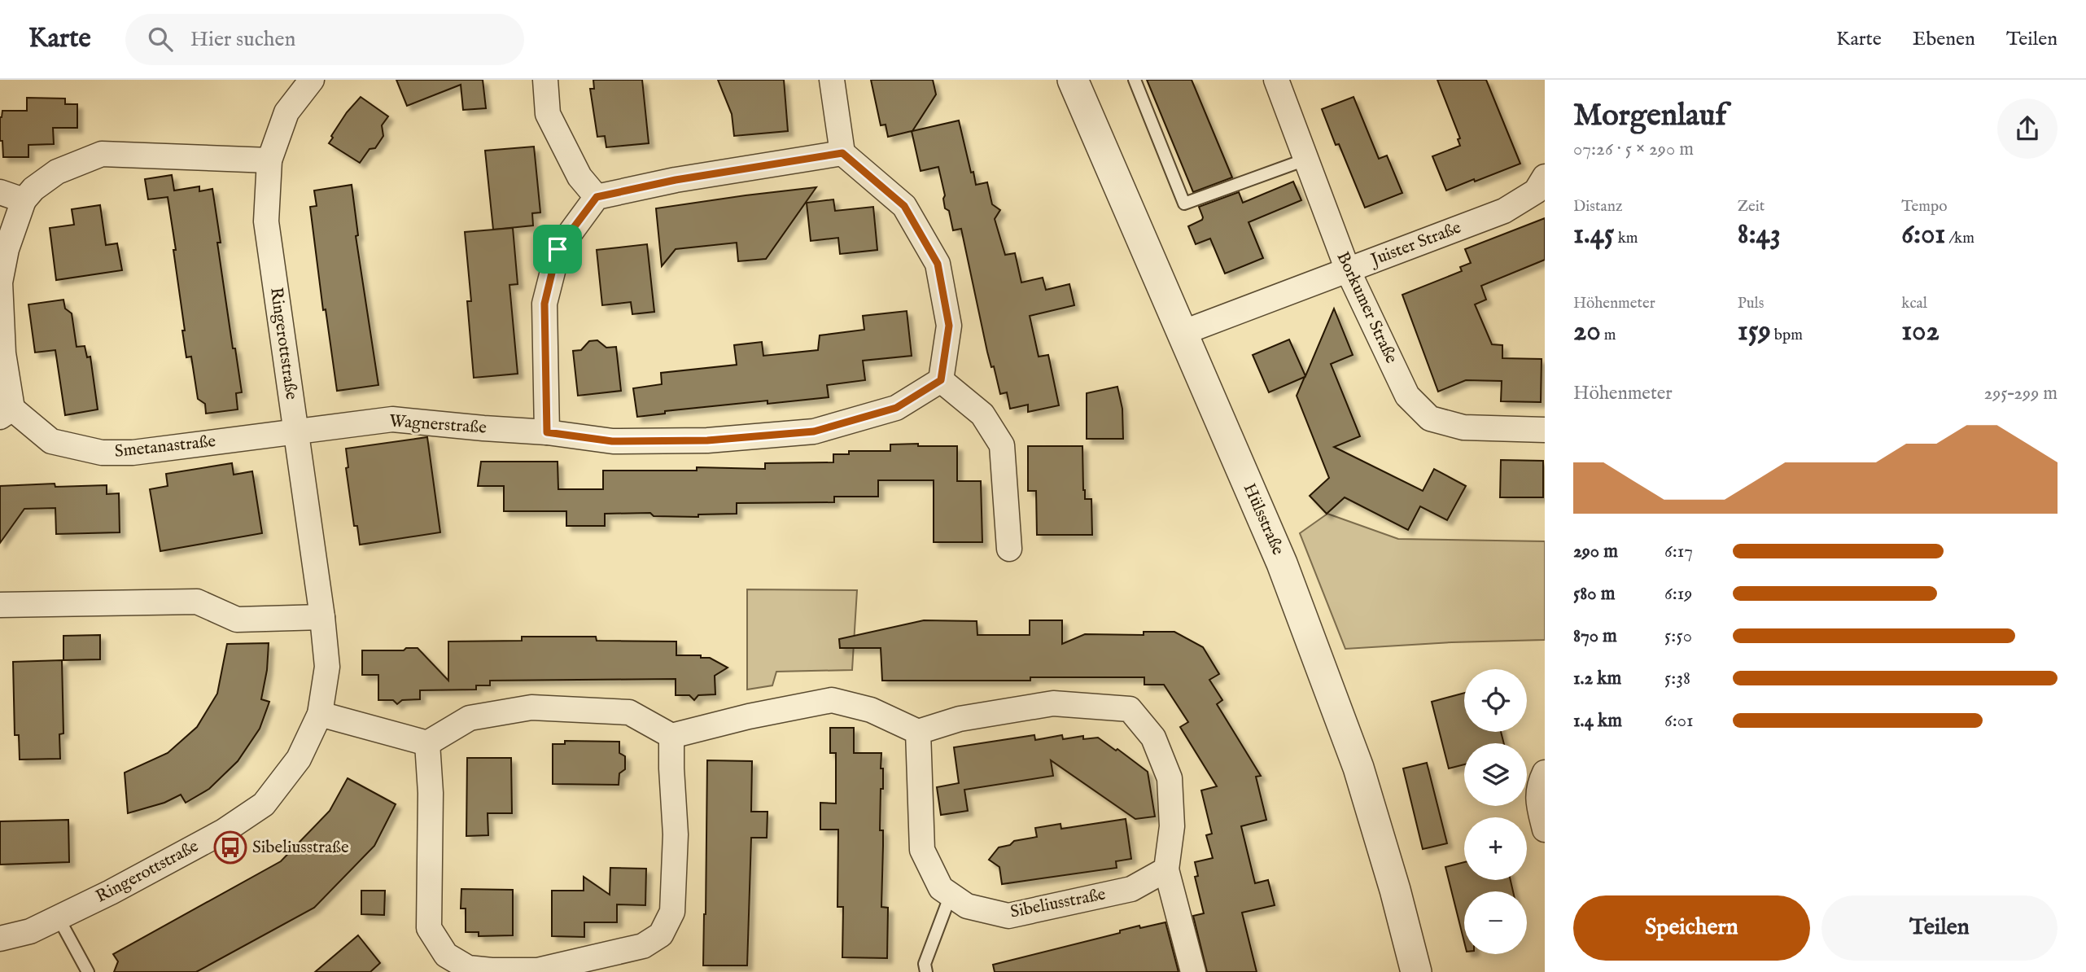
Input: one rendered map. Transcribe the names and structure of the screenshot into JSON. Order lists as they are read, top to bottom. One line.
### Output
{"streets":{"street":["Juister Straße","Borkumer Straße","Ringerottstraße","Wagnerstraße","Smetanastraße","Hülsstraße","Sibeliusstraße"]},"crossings":[["Juister Straße","Borkumer Straße"],["Juister Straße","Hülsstraße"],["Ringerottstraße","Wagnerstraße"],["Ringerottstraße","Smetanastraße"],["Wagnerstraße","Smetanastraße"]],"places":{"bus stop":["Sibeliusstraße"]},"page":{"header":"Karte","search":"Hier suchen","nav":["Karte","Ebenen","Teilen"],"heading":["Morgenlauf","07:26 · 5 × 290 m"],"stats":[["Distanz","1.45 km"],["Zeit","8:43"],["Tempo","6:01 /km"],["Höhenmeter","20 m"],["Puls","159 bpm"],["kcal","102"]],"chart":["Höhenmeter","295–299 m"],"list":[{"name":"290 m","note":"6:17"},{"name":"580 m","note":"6:19"},{"name":"870 m","note":"5:50"},{"name":"1.2 km","note":"5:38"},{"name":"1.4 km","note":"6:01"}],"map_buttons":["+","−"],"buttons":["Speichern","Teilen"]}}
